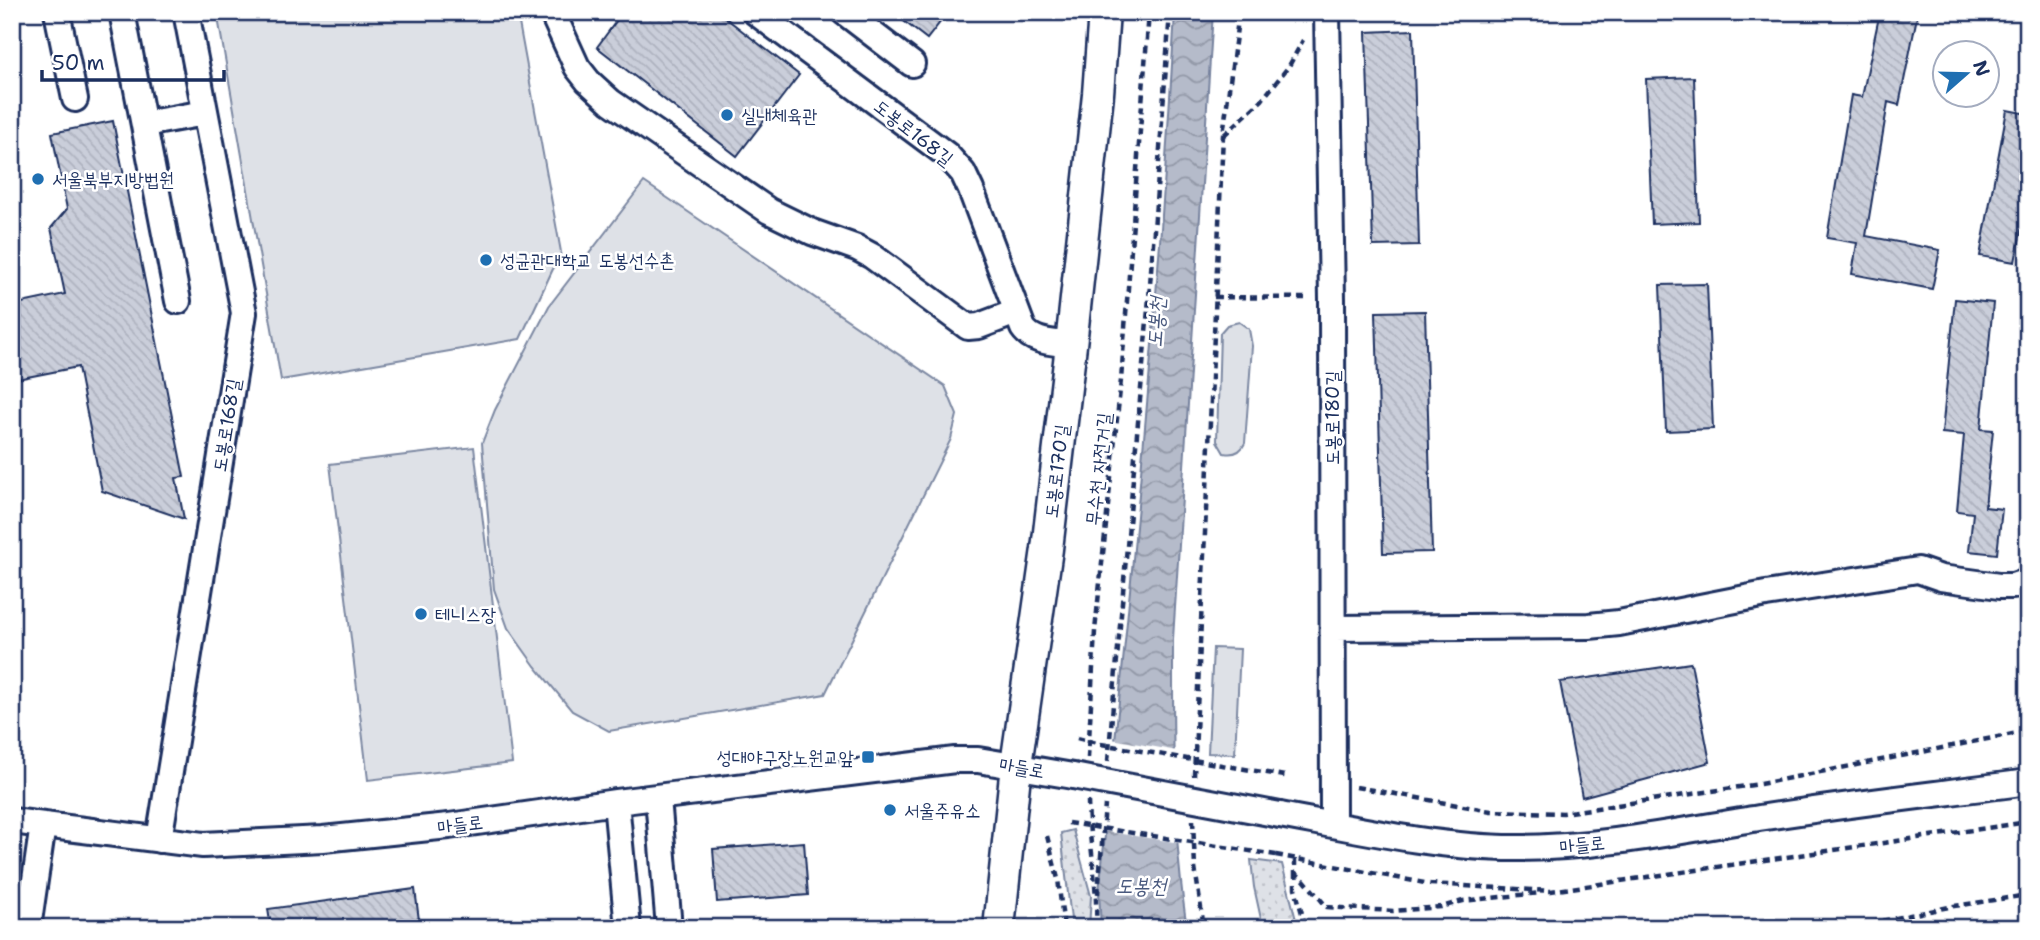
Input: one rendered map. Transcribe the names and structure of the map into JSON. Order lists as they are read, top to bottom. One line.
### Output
{"streets":{"main road":["도봉로170길"],"street":["도봉로168길","도봉로180길","마들로"],"path":["무수천 자전거길"]},"crossings":[["도봉로168길","도봉로170길"],["도봉로168길","마들로"],["도봉로180길","마들로"],["무수천 자전거길","마들로"],["도봉로170길","마들로"]],"water":["도봉천"],"places":{"other":["실내체육관","서울북부지방법원","성균관대학교 도봉선수촌","테니스장","서울주유소"],"transit":["성대야구장노원교앞"]},"scale_bar":"50 m","north":"right"}
